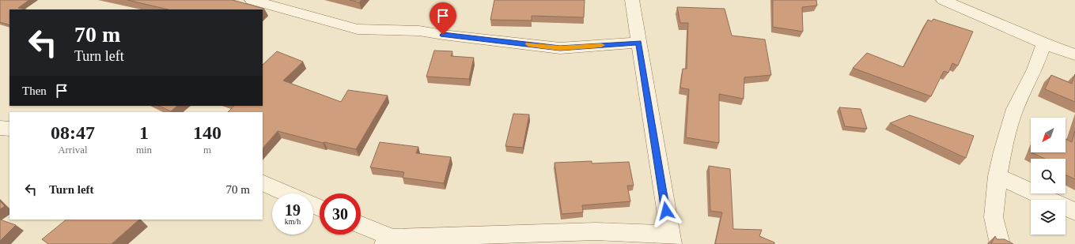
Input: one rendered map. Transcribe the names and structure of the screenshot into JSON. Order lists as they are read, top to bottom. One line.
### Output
{"north":"bottom left","page":{"turn":["70 m","Turn left"],"then":"Then","eta":["08:47","Arrival","1","min","140","m"],"list":[{"name":"Turn left","value":"70 m"}],"speed":"19 km/h","limit":"30"}}
